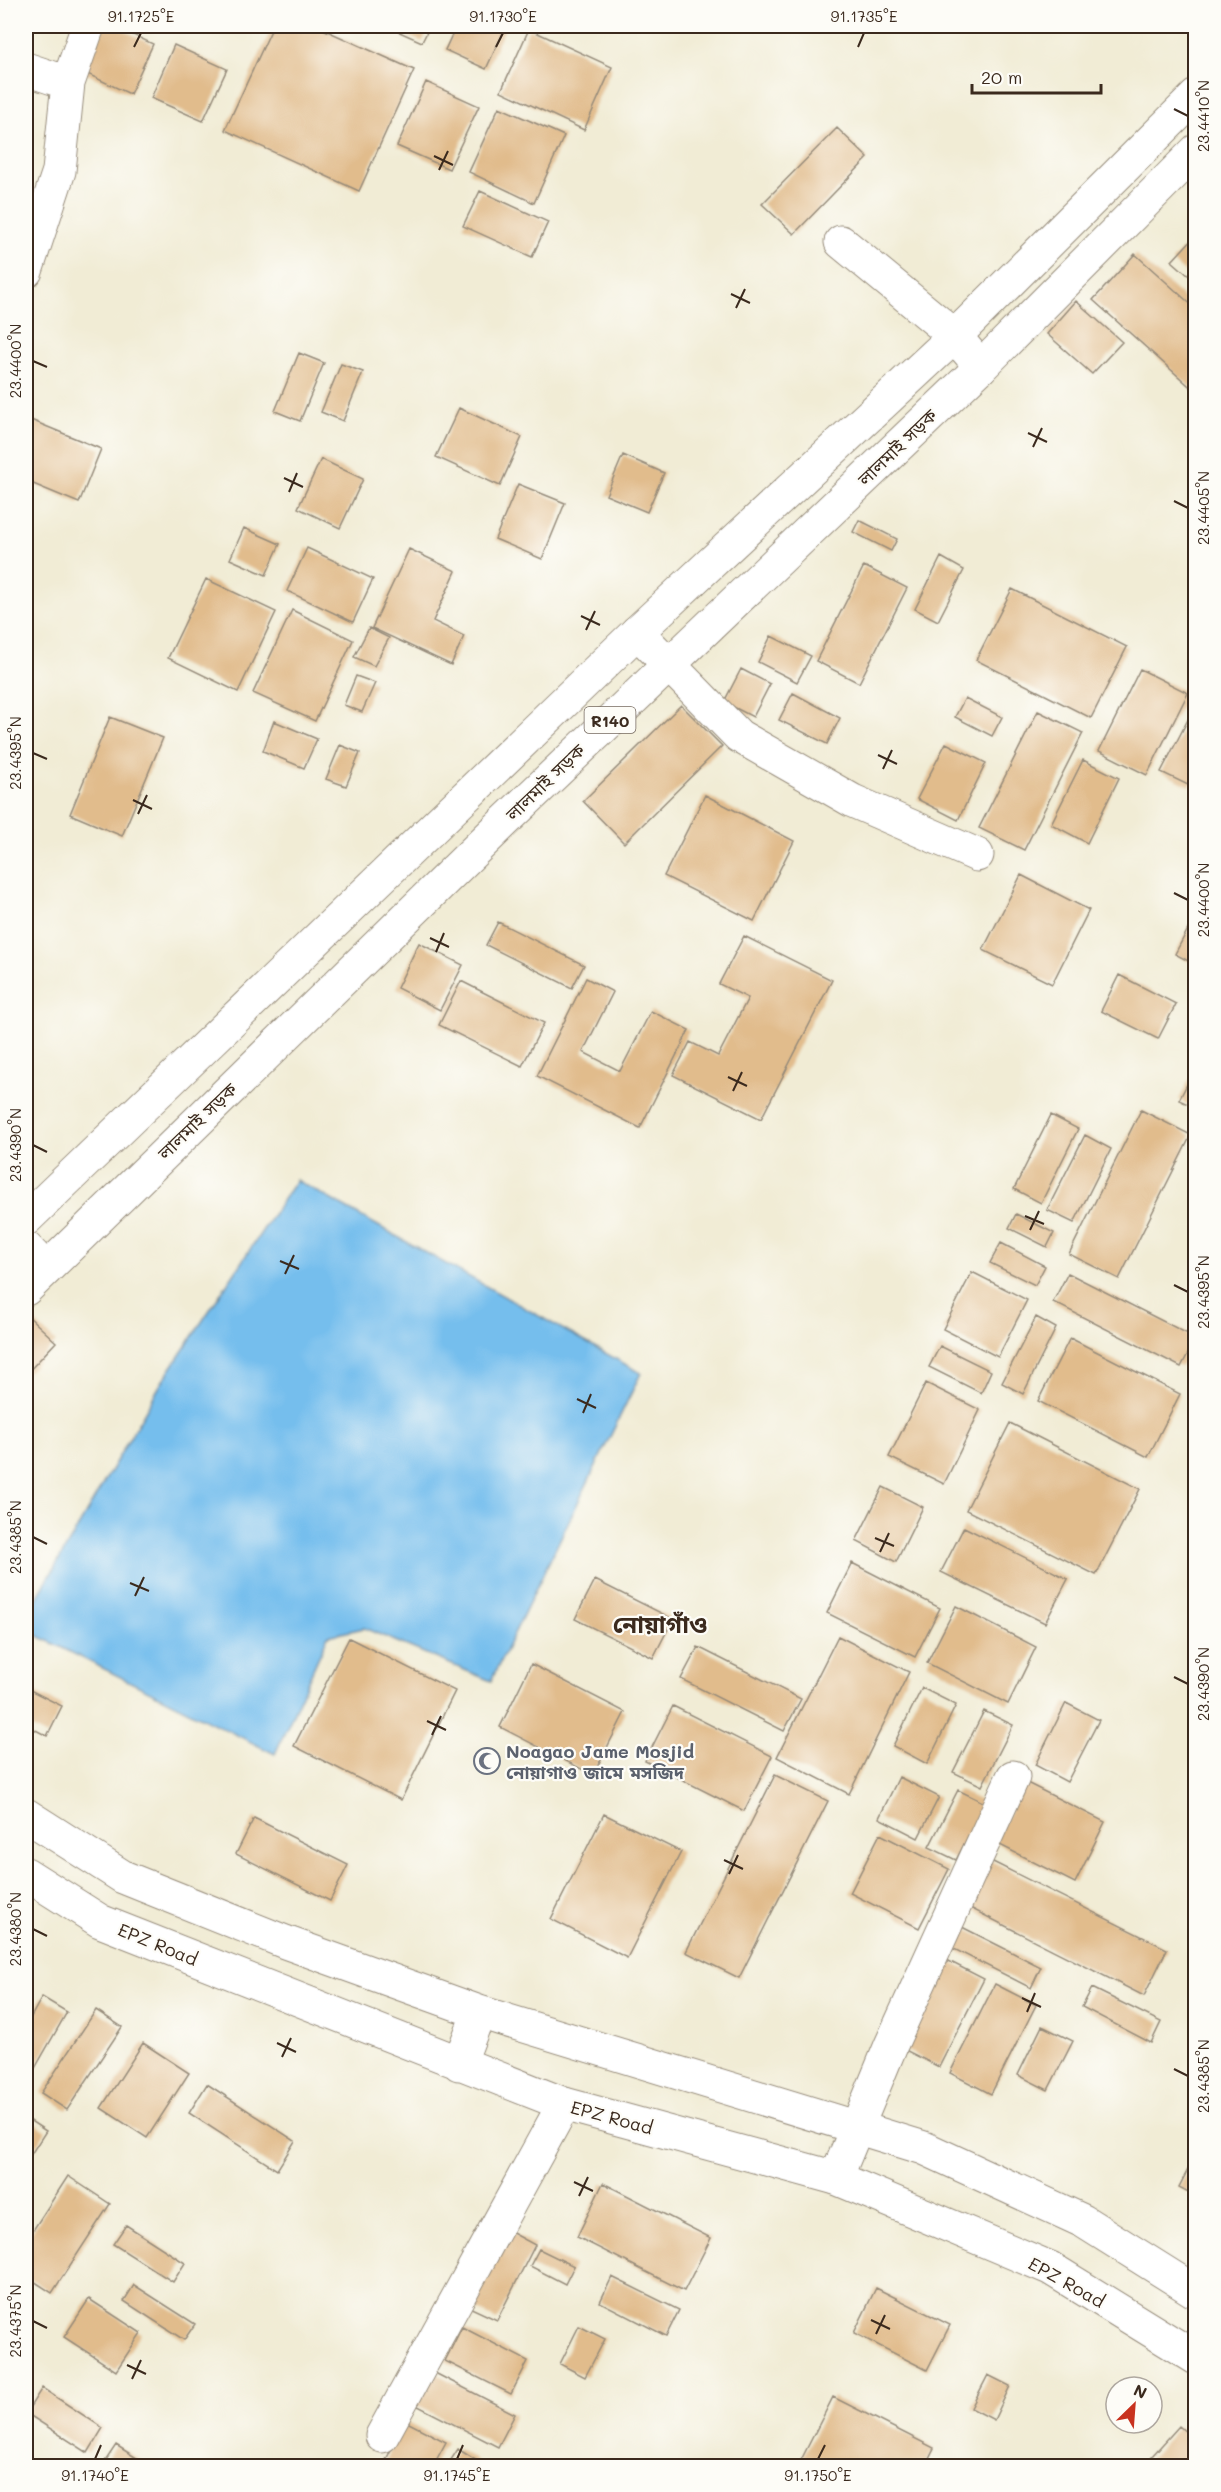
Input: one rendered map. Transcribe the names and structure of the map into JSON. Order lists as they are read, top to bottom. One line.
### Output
{"streets":{"main road":["লালমাই সড়ক","R140","EPZ Road"]},"districts":["নোয়াগাঁও"],"places":{"mosque":["Noagao Jame Mosjid নোয়াগাও জামে মসজিদ"]},"scale_bar":"20 m","north":"top right","coordinates":["91.1725°E","91.1730°E","91.1735°E","23.4410°N","23.4400°N","23.4405°N","23.4395°N","23.4390°N","23.4385°N","23.4380°N","23.4375°N","91.1740°E","91.1745°E","91.1750°E"]}
